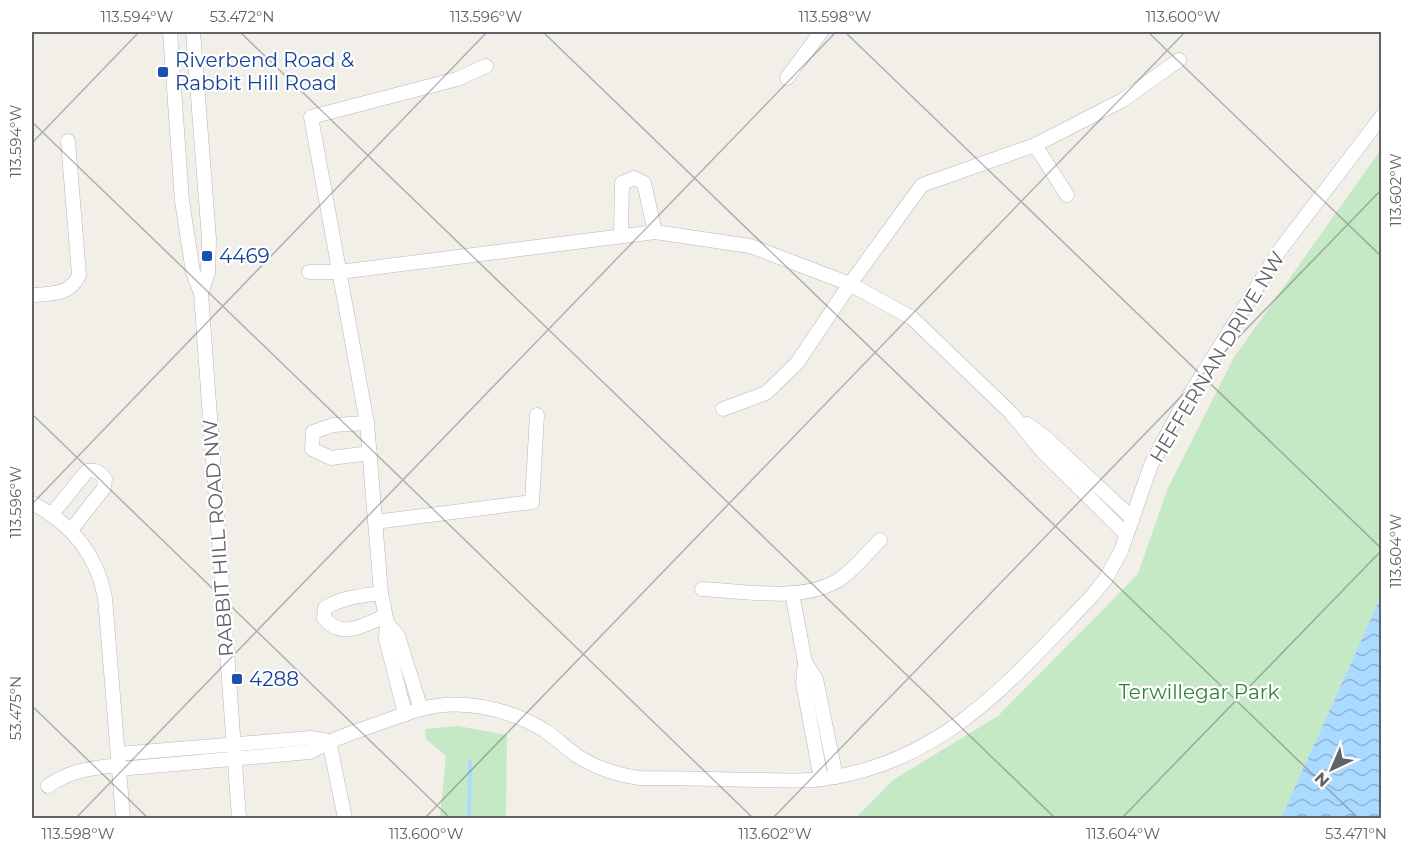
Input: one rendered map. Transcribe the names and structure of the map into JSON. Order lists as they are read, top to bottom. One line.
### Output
{"streets":{"street":["HEFFERNAN DRIVE NW","RABBIT HILL ROAD NW"]},"crossings":[["HEFFERNAN DRIVE NW","RABBIT HILL ROAD NW"]],"parks":["Terwillegar Park"],"places":{"transit":["Riverbend Road & Rabbit Hill Road","4469","4288"]},"north":"bottom left","coordinates":["113.594°W","53.472°N","113.596°W","113.598°W","113.600°W","113.602°W","113.604°W","53.475°N","53.471°N"]}
